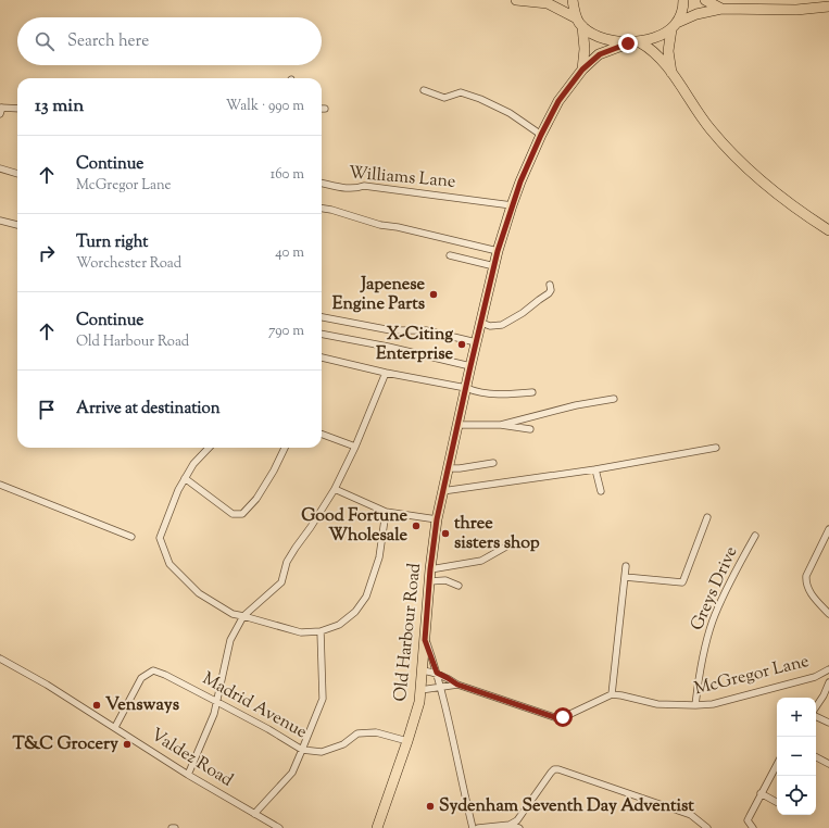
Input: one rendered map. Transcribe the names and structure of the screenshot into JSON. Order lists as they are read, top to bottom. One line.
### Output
{"streets":{"main road":["Old Harbour Road"],"street":["Williams Lane","Greys Drive","McGregor Lane","Madrid Avenue","Valdez Road"]},"crossings":[["Williams Lane","Old Harbour Road"],["Greys Drive","McGregor Lane"],["Old Harbour Road","Madrid Avenue"],["Madrid Avenue","Valdez Road"]],"places":["Japenese Engine Parts","X-Citing Enterprise","Good Fortune Wholesale","three sisters shop","Vensways","T&C Grocery","Sydenham Seventh Day Adventist"],"page":{"search":"Search here","heading":["13 min","Walk · 990 m"],"list":[["Continue","McGregor Lane","160 m"],["Turn right","Worchester Road","40 m"],["Continue","Old Harbour Road","790 m"],"Arrive at destination"],"map_buttons":["+","−"]}}
